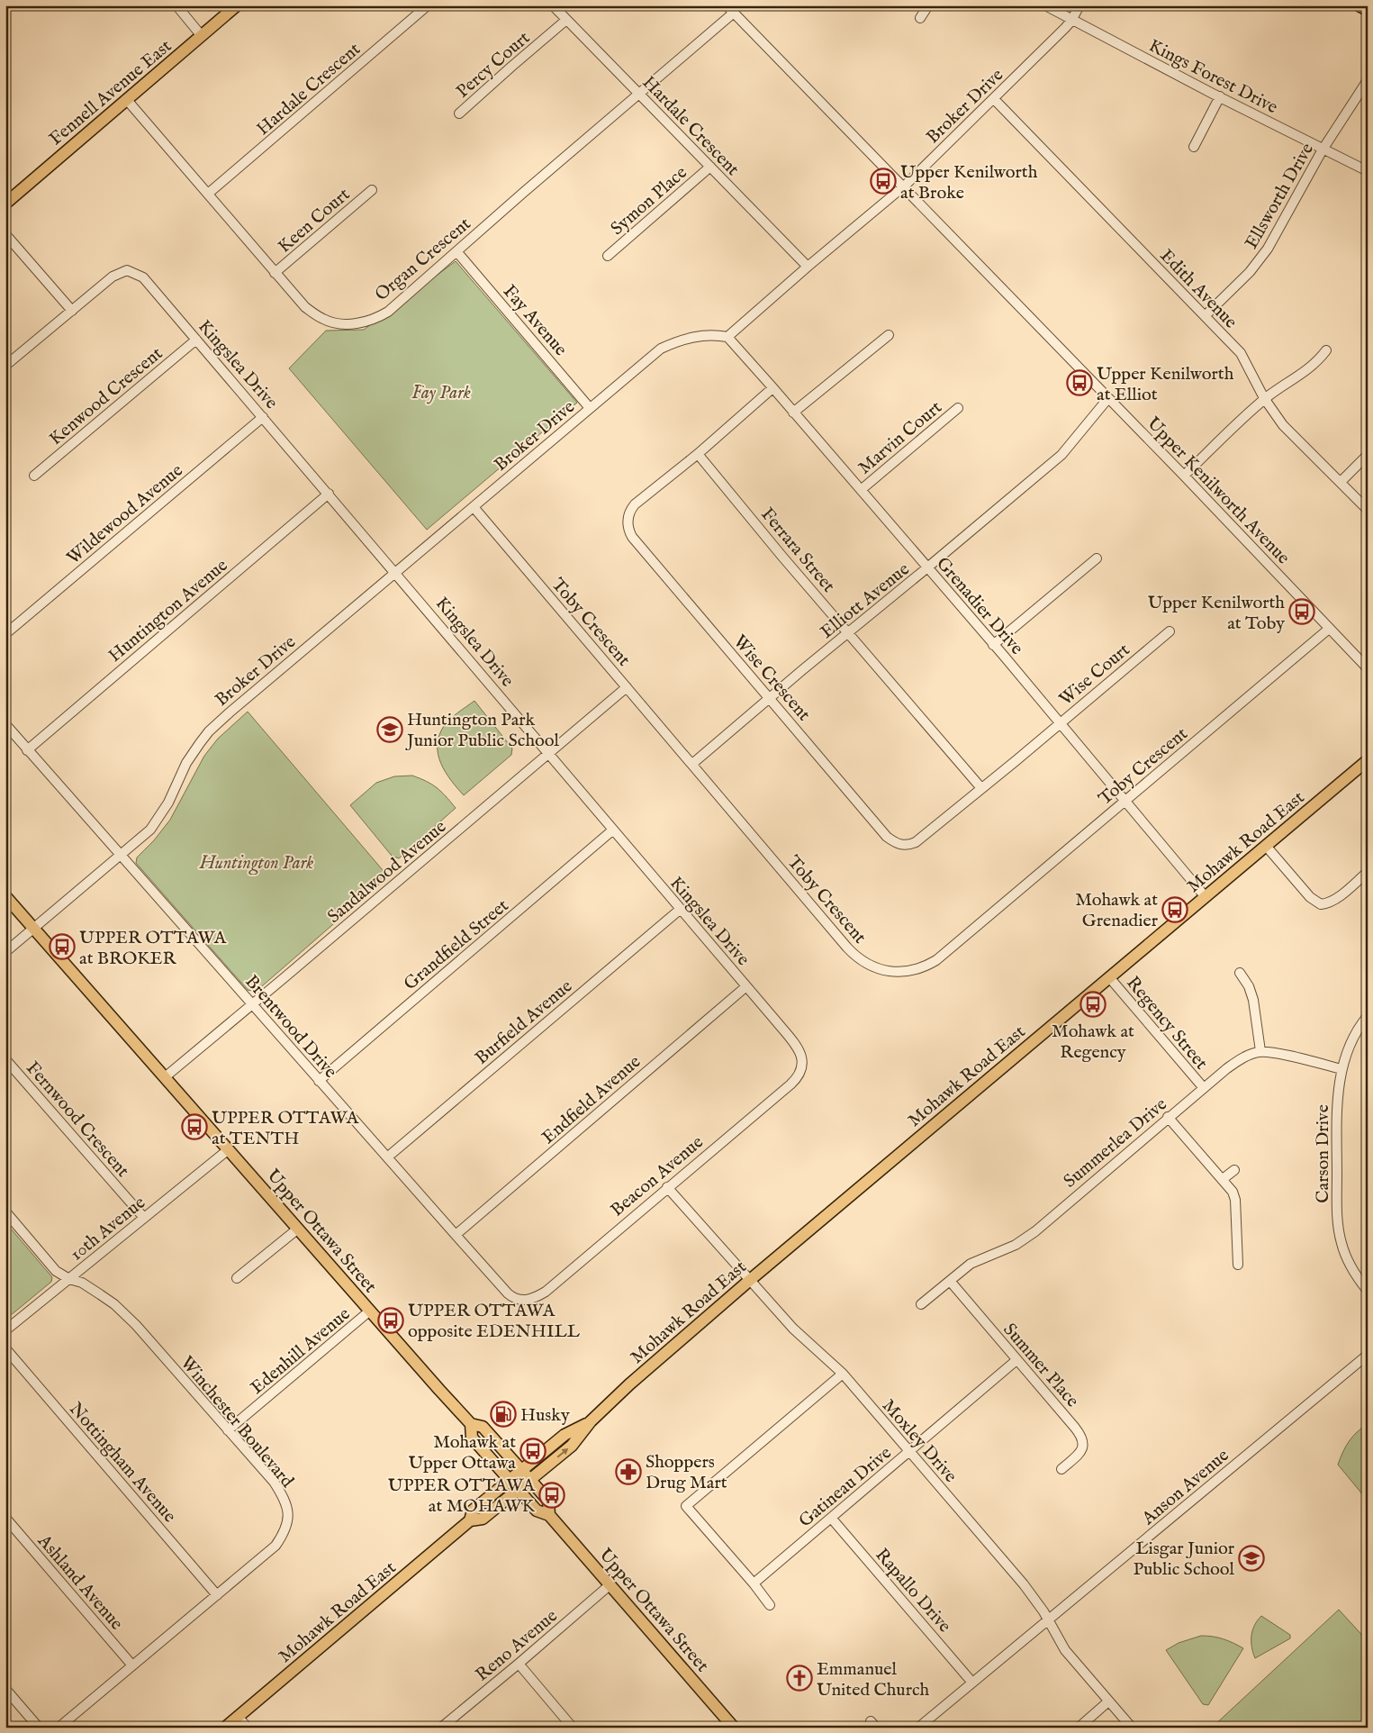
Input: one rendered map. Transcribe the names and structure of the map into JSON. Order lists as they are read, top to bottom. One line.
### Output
{"streets":{"main road":["Fennell Avenue East","Mohawk Road East","Upper Ottawa Street"],"street":["Percy Court","Kings Forest Drive","Hardale Crescent","Broker Drive","Ellsworth Drive","Symon Place","Keen Court","Organ Crescent","Edith Avenue","Fay Avenue","Kingslea Drive","Kenwood Crescent","Marvin Court","Upper Kenilworth Avenue","Wildewood Avenue","Ferrara Street","Elliott Avenue","Grenadier Drive","Huntington Avenue","Toby Crescent","Wise Court","Wise Crescent","Sandalwood Avenue","Grandfield Street","Burfield Avenue","Regency Street","Brentwood Drive","Endfield Avenue","Fernwood Crescent","Summerlea Drive","Carson Drive","Beacon Avenue","10th Avenue","Edenhill Avenue","Summer Place","Winchester Boulevard","Moxley Drive","Nottingham Avenue","Gatineau Drive","Anson Avenue","Ashland Avenue","Rapallo Drive","Reno Avenue"]},"crossings":[["Percy Court","Hardale Crescent"],["Kings Forest Drive","Broker Drive"],["Kings Forest Drive","Ellsworth Drive"],["Hardale Crescent","Broker Drive"],["Hardale Crescent","Symon Place"],["Hardale Crescent","Organ Crescent"],["Fennell Avenue East","Organ Crescent"],["Broker Drive","Edith Avenue"],["Broker Drive","Fay Avenue"],["Broker Drive","Kingslea Drive"],["Broker Drive","Upper Kenilworth Avenue"],["Broker Drive","Grenadier Drive"],["Broker Drive","Toby Crescent"],["Broker Drive","Brentwood Drive"],["Broker Drive","Upper Ottawa Street"],["Ellsworth Drive","Edith Avenue"],["Keen Court","Organ Crescent"],["Organ Crescent","Fay Avenue"],["Organ Crescent","Upper Kenilworth Avenue"],["Kingslea Drive","Kenwood Crescent"],["Kingslea Drive","Wildewood Avenue"],["Kingslea Drive","Huntington Avenue"],["Kingslea Drive","Sandalwood Avenue"],["Kingslea Drive","Grandfield Street"],["Kingslea Drive","Burfield Avenue"],["Kingslea Drive","Endfield Avenue"],["Kingslea Drive","Beacon Avenue"],["Marvin Court","Grenadier Drive"],["Upper Kenilworth Avenue","Elliott Avenue"],["Upper Kenilworth Avenue","Toby Crescent"],["Ferrara Street","Elliott Avenue"],["Ferrara Street","Wise Crescent"],["Elliott Avenue","Grenadier Drive"],["Elliott Avenue","Toby Crescent"],["Elliott Avenue","Wise Crescent"],["Grenadier Drive","Toby Crescent"],["Grenadier Drive","Wise Court"],["Grenadier Drive","Wise Crescent"],["Grenadier Drive","Mohawk Road East"],["Huntington Avenue","Brentwood Drive"],["Toby Crescent","Sandalwood Avenue"],["Wise Court","Wise Crescent"],["Mohawk Road East","Regency Street"],["Mohawk Road East","Upper Ottawa Street"],["Mohawk Road East","Moxley Drive"],["Sandalwood Avenue","Brentwood Drive"],["Sandalwood Avenue","Upper Ottawa Street"],["Grandfield Street","Brentwood Drive"],["Burfield Avenue","Brentwood Drive"],["Regency Street","Summerlea Drive"],["Brentwood Drive","Endfield Avenue"],["Brentwood Drive","Beacon Avenue"],["Fernwood Crescent","10th Avenue"],["Summerlea Drive","Carson Drive"],["Summerlea Drive","Summer Place"],["Beacon Avenue","Moxley Drive"],["10th Avenue","Upper Ottawa Street"],["10th Avenue","Winchester Boulevard"],["Upper Ottawa Street","Edenhill Avenue"],["Upper Ottawa Street","Reno Avenue"],["Edenhill Avenue","Winchester Boulevard"],["Summer Place","Gatineau Drive"],["Winchester Boulevard","Nottingham Avenue"],["Winchester Boulevard","Ashland Avenue"],["Moxley Drive","Gatineau Drive"],["Moxley Drive","Anson Avenue"],["Gatineau Drive","Rapallo Drive"],["Anson Avenue","Rapallo Drive"]],"parks":["Fay Park","Huntington Park"],"places":{"bus stop":["Upper Kenilworth at Broke","Upper Kenilworth at Elliot","Upper Kenilworth at Toby","Mohawk at Grenadier","UPPER OTTAWA at BROKER","Mohawk at Regency","UPPER OTTAWA at TENTH","UPPER OTTAWA opposite EDENHILL","Mohawk at Upper Ottawa","UPPER OTTAWA at MOHAWK"],"school or university":["Huntington Park Junior Public School","Lisgar Junior Public School"],"fuel station":["Husky"],"pharmacy":["Shoppers Drug Mart"],"church":["Emmanuel United Church"]}}
